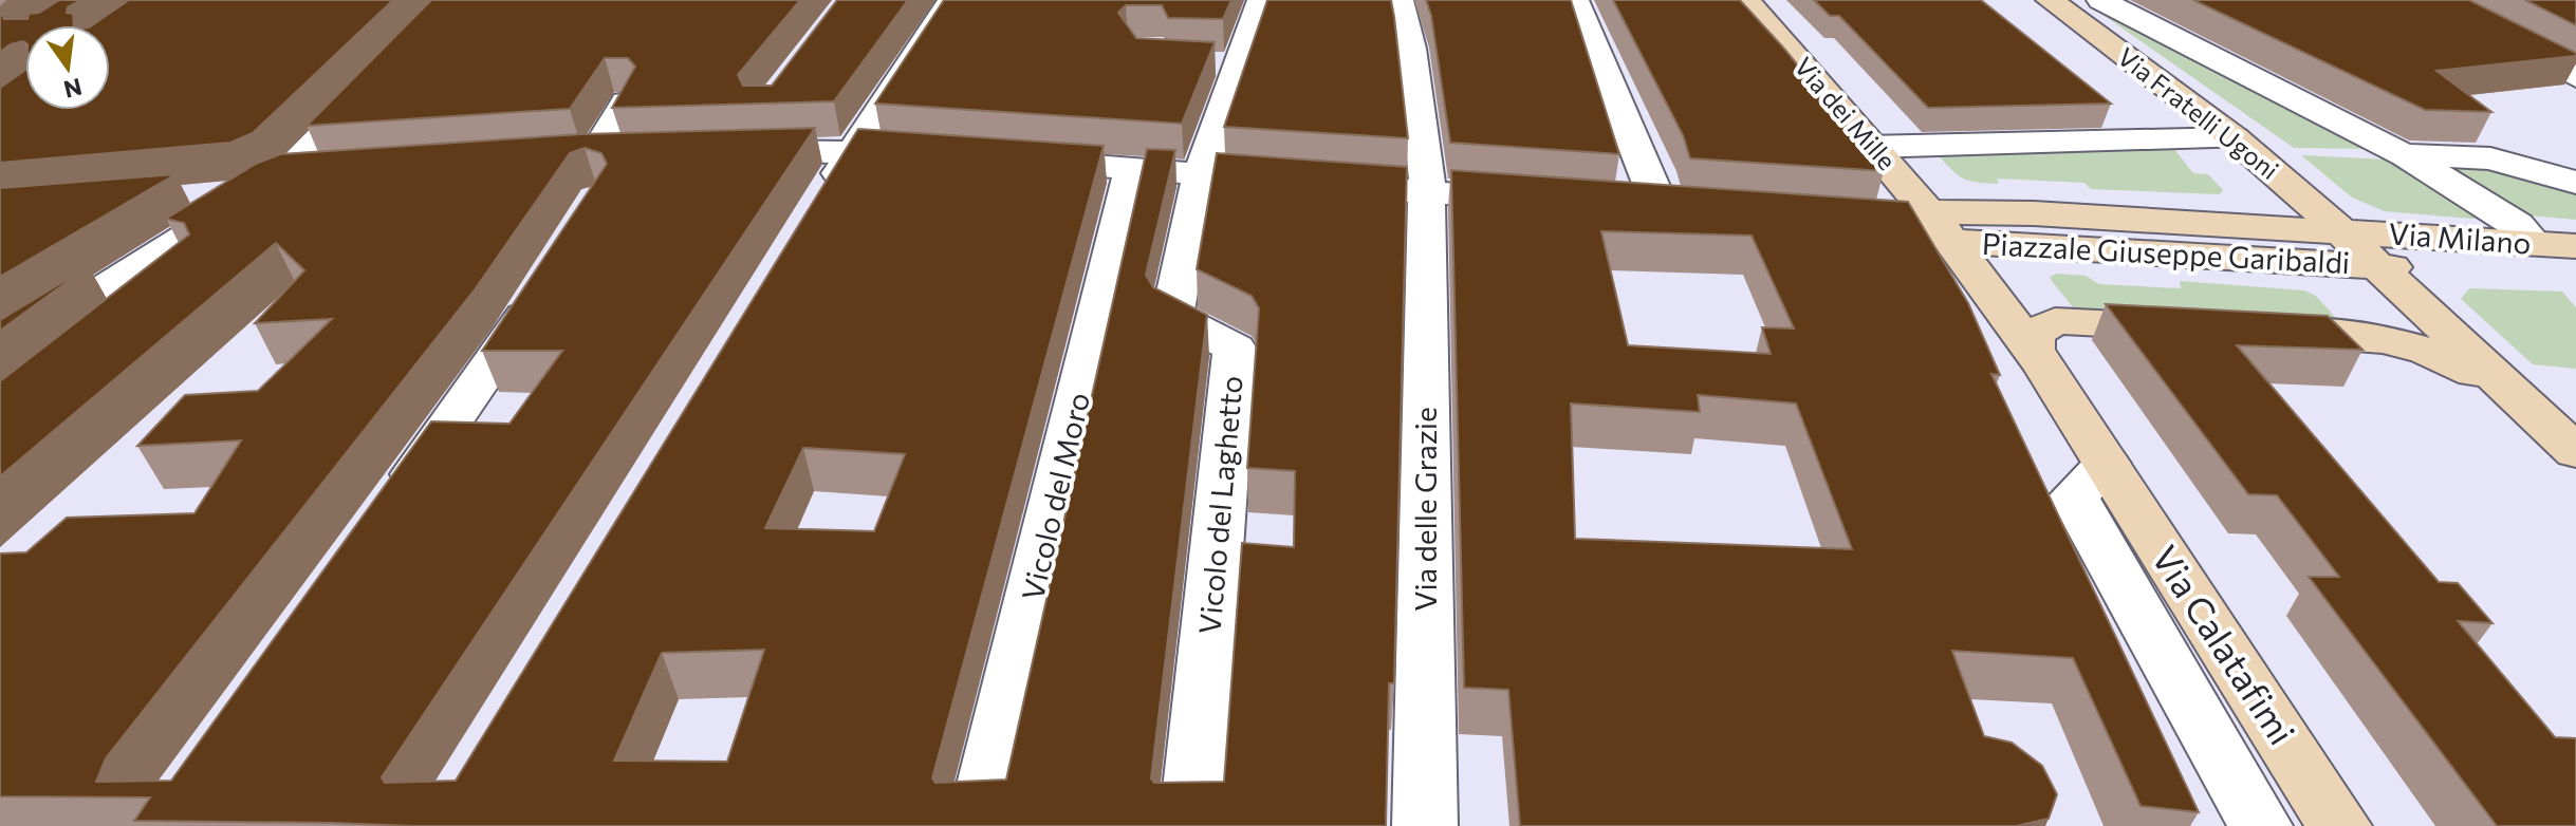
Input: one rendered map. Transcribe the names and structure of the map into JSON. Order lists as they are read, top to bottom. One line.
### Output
{"streets":{"main road":["Via dei Mille","Via Fratelli Ugoni","Via Milano","Piazzale Giuseppe Garibaldi","Via Calatafimi"],"street":["Vicolo del Moro","Vicolo del Laghetto","Via delle Grazie"]},"crossings":[["Via dei Mille","Piazzale Giuseppe Garibaldi"],["Via dei Mille","Via Calatafimi"],["Via Fratelli Ugoni","Via Milano"],["Via Fratelli Ugoni","Piazzale Giuseppe Garibaldi"],["Via Milano","Piazzale Giuseppe Garibaldi"],["Piazzale Giuseppe Garibaldi","Via Calatafimi"]],"north":"bottom"}
